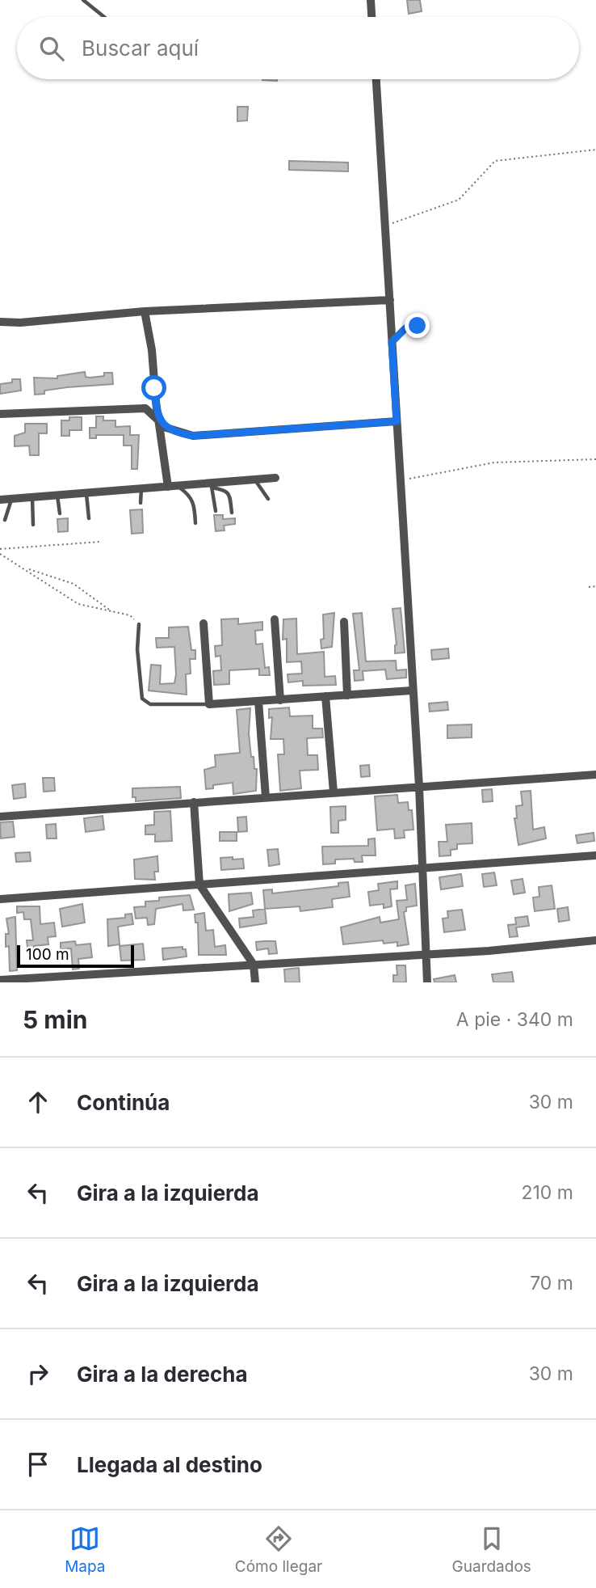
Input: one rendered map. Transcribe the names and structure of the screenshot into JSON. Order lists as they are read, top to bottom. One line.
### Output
{"scale_bar":"100 m","page":{"search":"Buscar aquí","scale":"100 m","heading":["5 min","A pie · 340 m"],"list":[["Continúa","30 m"],["Gira a la izquierda","210 m"],["Gira a la izquierda","70 m"],["Gira a la derecha","30 m"],"Llegada al destino"],"nav":["Mapa","Cómo llegar","Guardados"]}}
